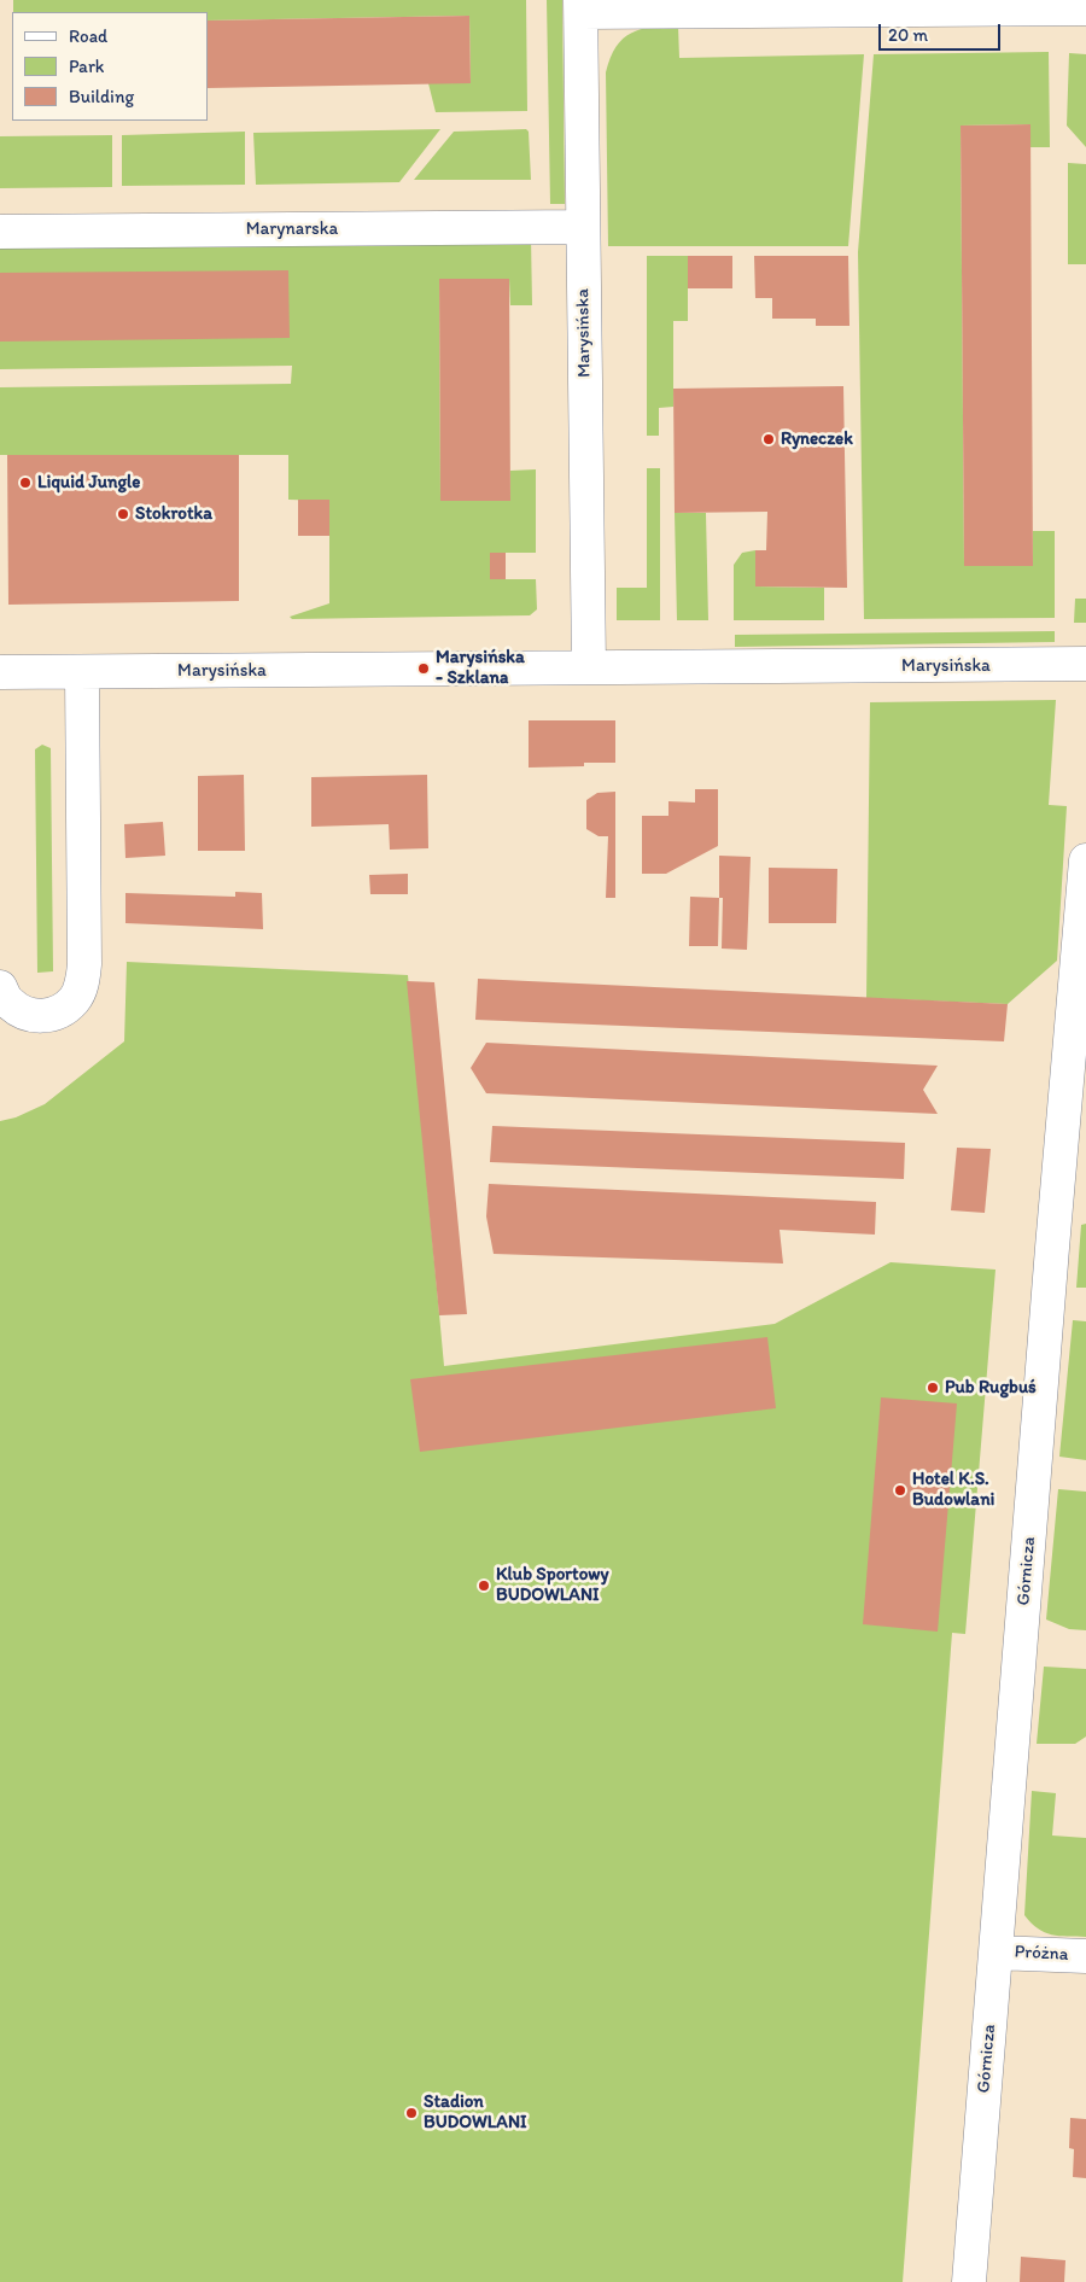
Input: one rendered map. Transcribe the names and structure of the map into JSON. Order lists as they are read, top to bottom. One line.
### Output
{"streets":{"street":["Marynarska","Marysińska","Górnicza","Próżna"]},"crossings":[["Marynarska","Marysińska"],["Górnicza","Próżna"]],"places":["Ryneczek","Liquid Jungle","Stokrotka","Marysińska - Szklana","Pub Rugbuś","Hotel K.S. Budowlani","Klub Sportowy BUDOWLANI","Stadion BUDOWLANI"],"legend":["Road","Park","Building"],"scale_bar":"20 m"}
